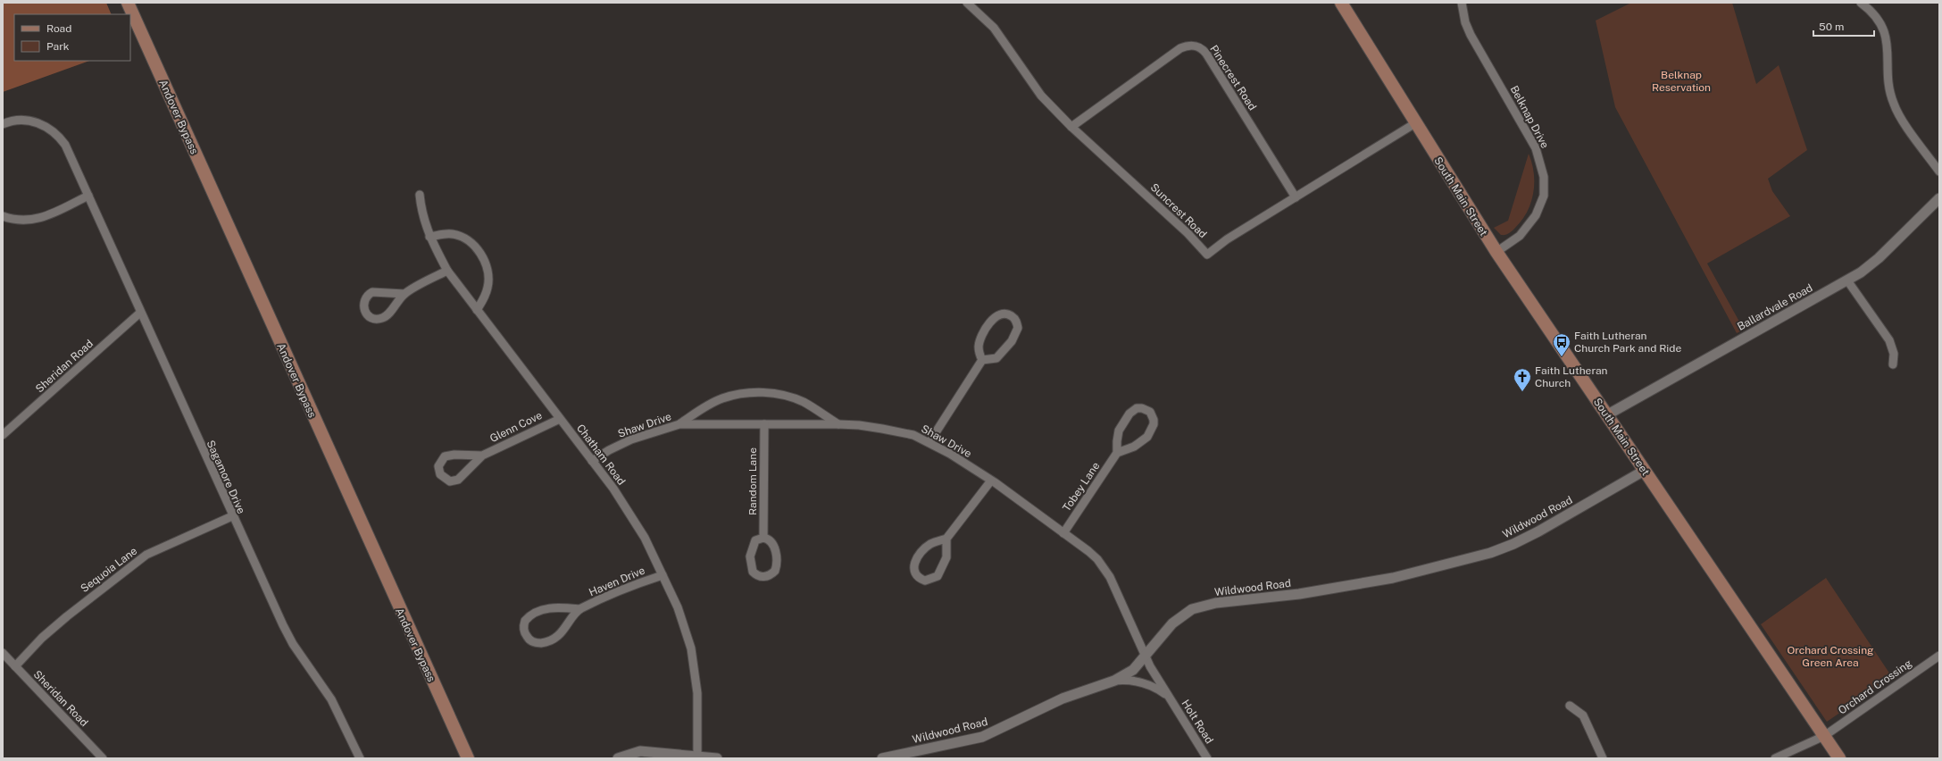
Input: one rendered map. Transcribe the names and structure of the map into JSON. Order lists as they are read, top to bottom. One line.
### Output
{"streets":{"main road":["Andover Bypass","South Main Street"],"street":["Pinecrest Road","Belknap Drive","Suncrest Road","Ballardvale Road","Sheridan Road","Shaw Drive","Glenn Cove","Chatham Road","Sagamore Drive","Random Lane","Tobey Lane","Wildwood Road","Sequoia Lane","Haven Drive","Orchard Crossing","Holt Road"]},"crossings":[["Pinecrest Road","Suncrest Road"],["Belknap Drive","South Main Street"],["South Main Street","Suncrest Road"],["South Main Street","Ballardvale Road"],["South Main Street","Wildwood Road"],["South Main Street","Orchard Crossing"],["Sheridan Road","Sagamore Drive"],["Sheridan Road","Sequoia Lane"],["Shaw Drive","Chatham Road"],["Shaw Drive","Random Lane"],["Shaw Drive","Tobey Lane"],["Shaw Drive","Wildwood Road"],["Shaw Drive","Holt Road"],["Glenn Cove","Chatham Road"],["Chatham Road","Haven Drive"],["Sagamore Drive","Sequoia Lane"],["Wildwood Road","Holt Road"]],"parks":["Belknap Reservation","Orchard Crossing Green Area"],"places":{"bus stop":["Faith Lutheran Church Park and Ride"],"church":["Faith Lutheran Church"]},"legend":["Road","Park"],"scale_bar":"50 m"}
